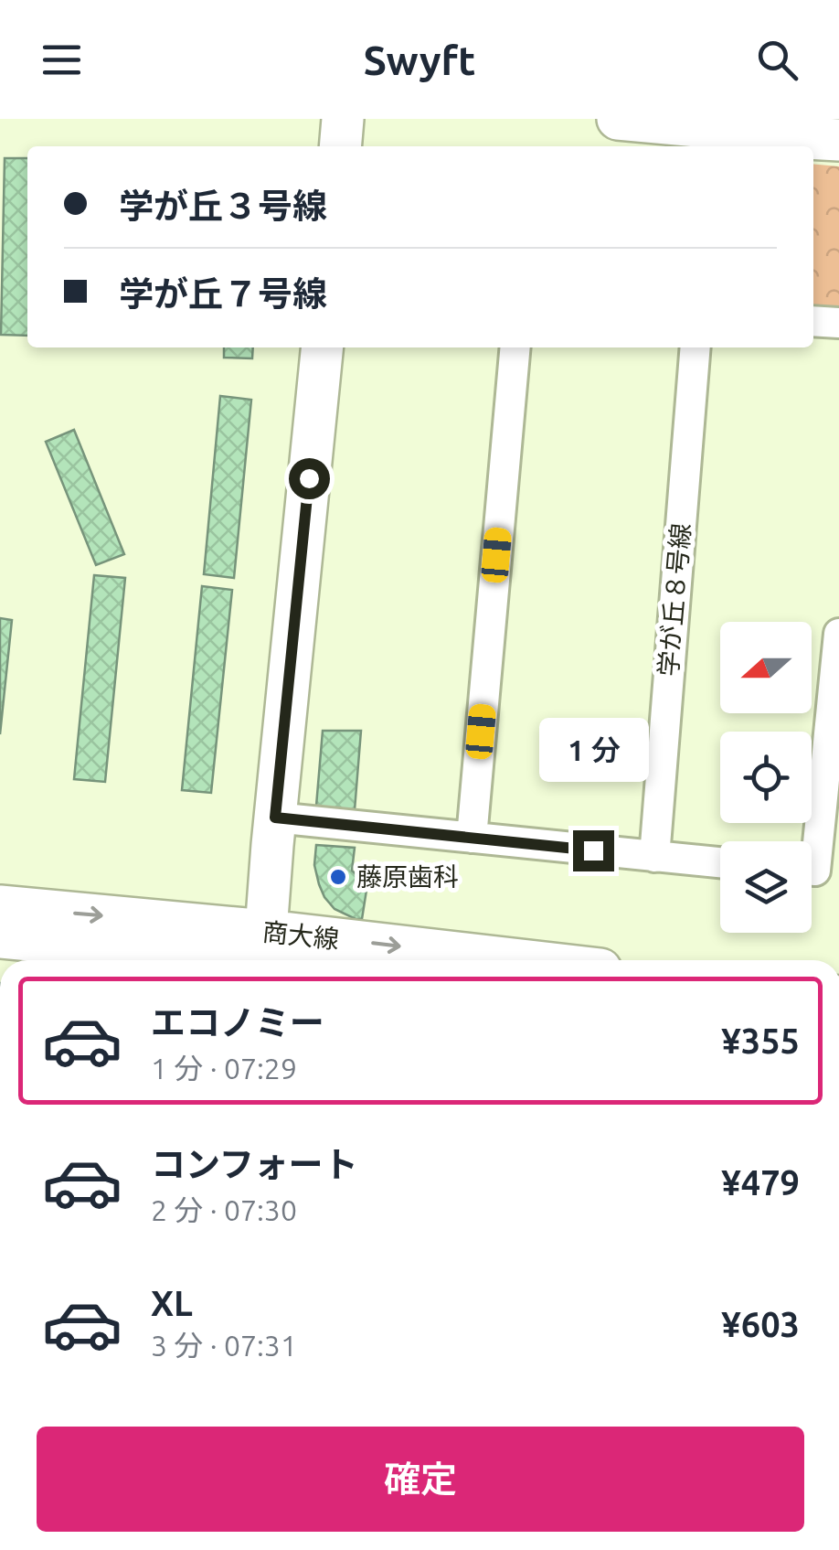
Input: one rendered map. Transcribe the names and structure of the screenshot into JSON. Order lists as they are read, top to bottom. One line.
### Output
{"streets":{"street":["学が丘８号線","商大線"]},"places":["藤原歯科"],"north":"left","page":{"header":"Swyft","banner":["学が丘３号線","学が丘７号線"],"bubble":"1 分","list":[{"name":"エコノミー","note":"1 分 · 07:29","value":"¥355"},{"name":"コンフォート","note":"2 分 · 07:30","value":"¥479"},{"name":"XL","note":"3 分 · 07:31","value":"¥603"}],"buttons":"確定"}}
